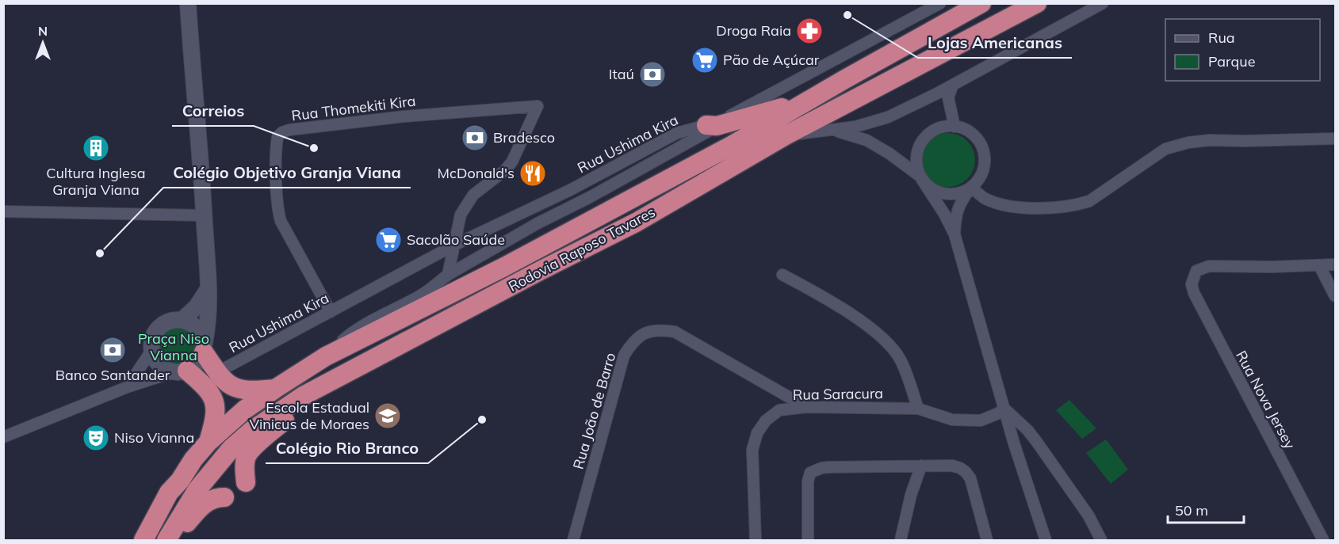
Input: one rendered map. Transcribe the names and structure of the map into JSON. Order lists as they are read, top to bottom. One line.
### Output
{"streets":{"highway":["Rodovia Raposo Tavares"],"street":["Rua Thomekiti Kira","Rua Ushima Kira","Rua Saracura","Rua Nova Jersey","Rua João de Barro"]},"crossings":[["Rua Thomekiti Kira","Rua Ushima Kira"],["Rua Saracura","Rua João de Barro"]],"parks":["Praça Niso Vianna"],"places":{"other":["Lojas Americanas","Correios","Colégio Objetivo Granja Viana","Colégio Rio Branco"],"pharmacy":["Droga Raia"],"supermarket":["Pão de Açúcar","Sacolão Saúde"],"bank":["Itaú","Bradesco","Banco Santander"],"building":["Cultura Inglesa Granja Viana"],"restaurant":["McDonald's"],"school or university":["Escola Estadual Vinicus de Moraes"],"theatre":["Niso Vianna"]},"legend":["Rua","Parque"],"scale_bar":"50 m","north":"top"}
